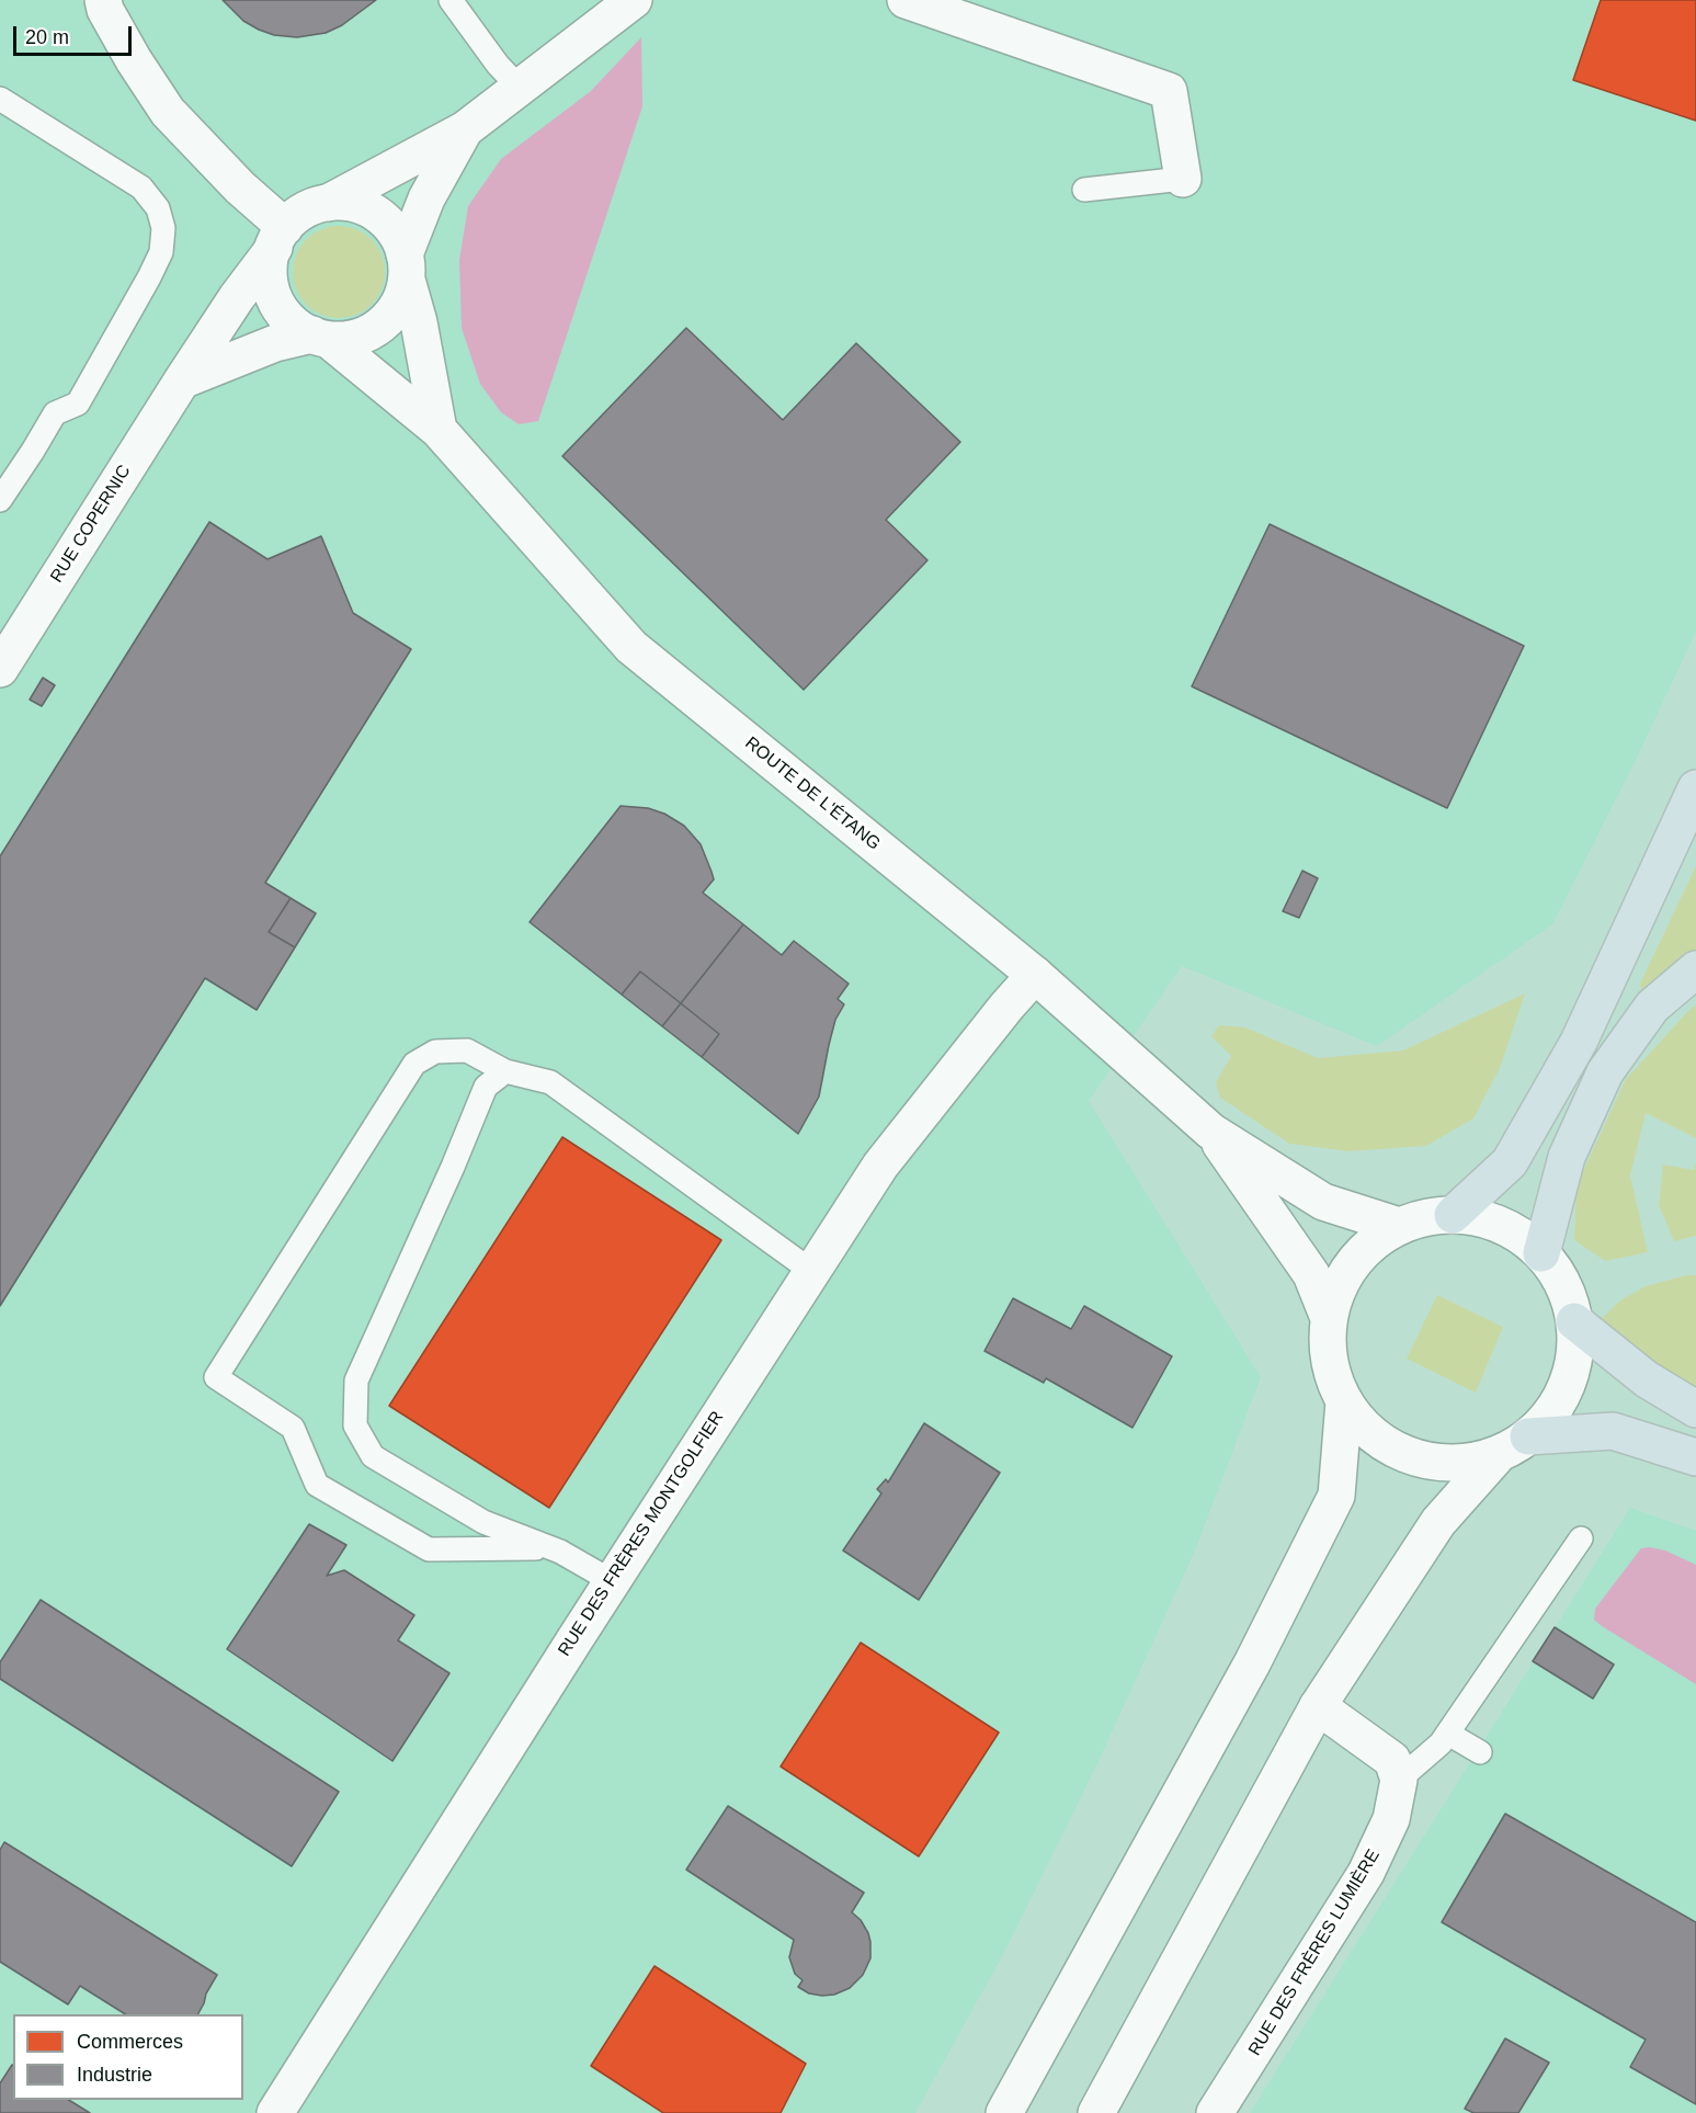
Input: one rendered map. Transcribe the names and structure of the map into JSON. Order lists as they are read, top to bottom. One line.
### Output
{"streets":{"street":["RUE COPERNIC","ROUTE DE L'ÉTANG","RUE DES FRÈRES MONTGOLFIER","RUE DES FRÈRES LUMIÈRE"]},"crossings":[["RUE COPERNIC","ROUTE DE L'ÉTANG"],["ROUTE DE L'ÉTANG","RUE DES FRÈRES MONTGOLFIER"]],"legend":["Commerces","Industrie"],"scale_bar":"20 m"}
